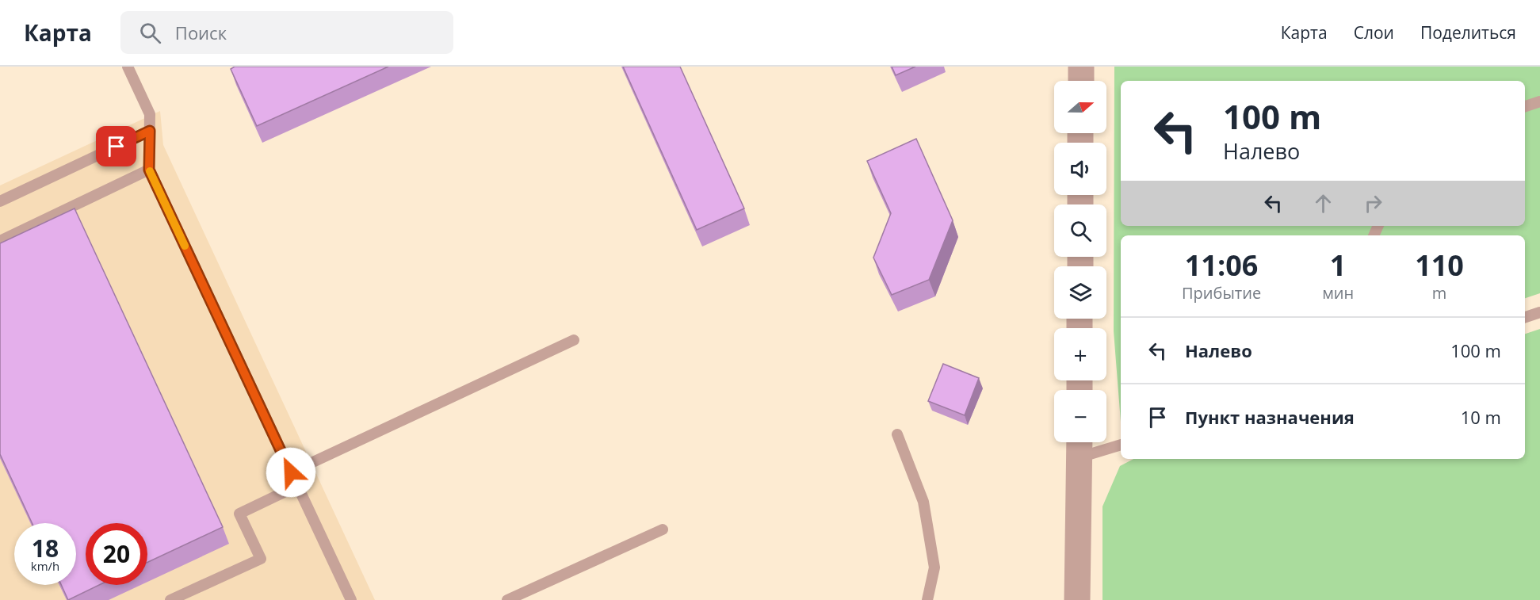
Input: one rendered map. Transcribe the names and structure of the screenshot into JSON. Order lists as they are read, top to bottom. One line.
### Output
{"north":"right","page":{"header":"Карта","search":"Поиск","nav":["Карта","Слои","Поделиться"],"map_buttons":["+","−"],"turn":["100 m","Налево"],"eta":["11:06","Прибытие","1","мин","110","m"],"list":[{"name":"Налево","value":"100 m"},{"name":"Пункт назначения","value":"10 m"}],"speed":"18 km/h","limit":"20"}}
